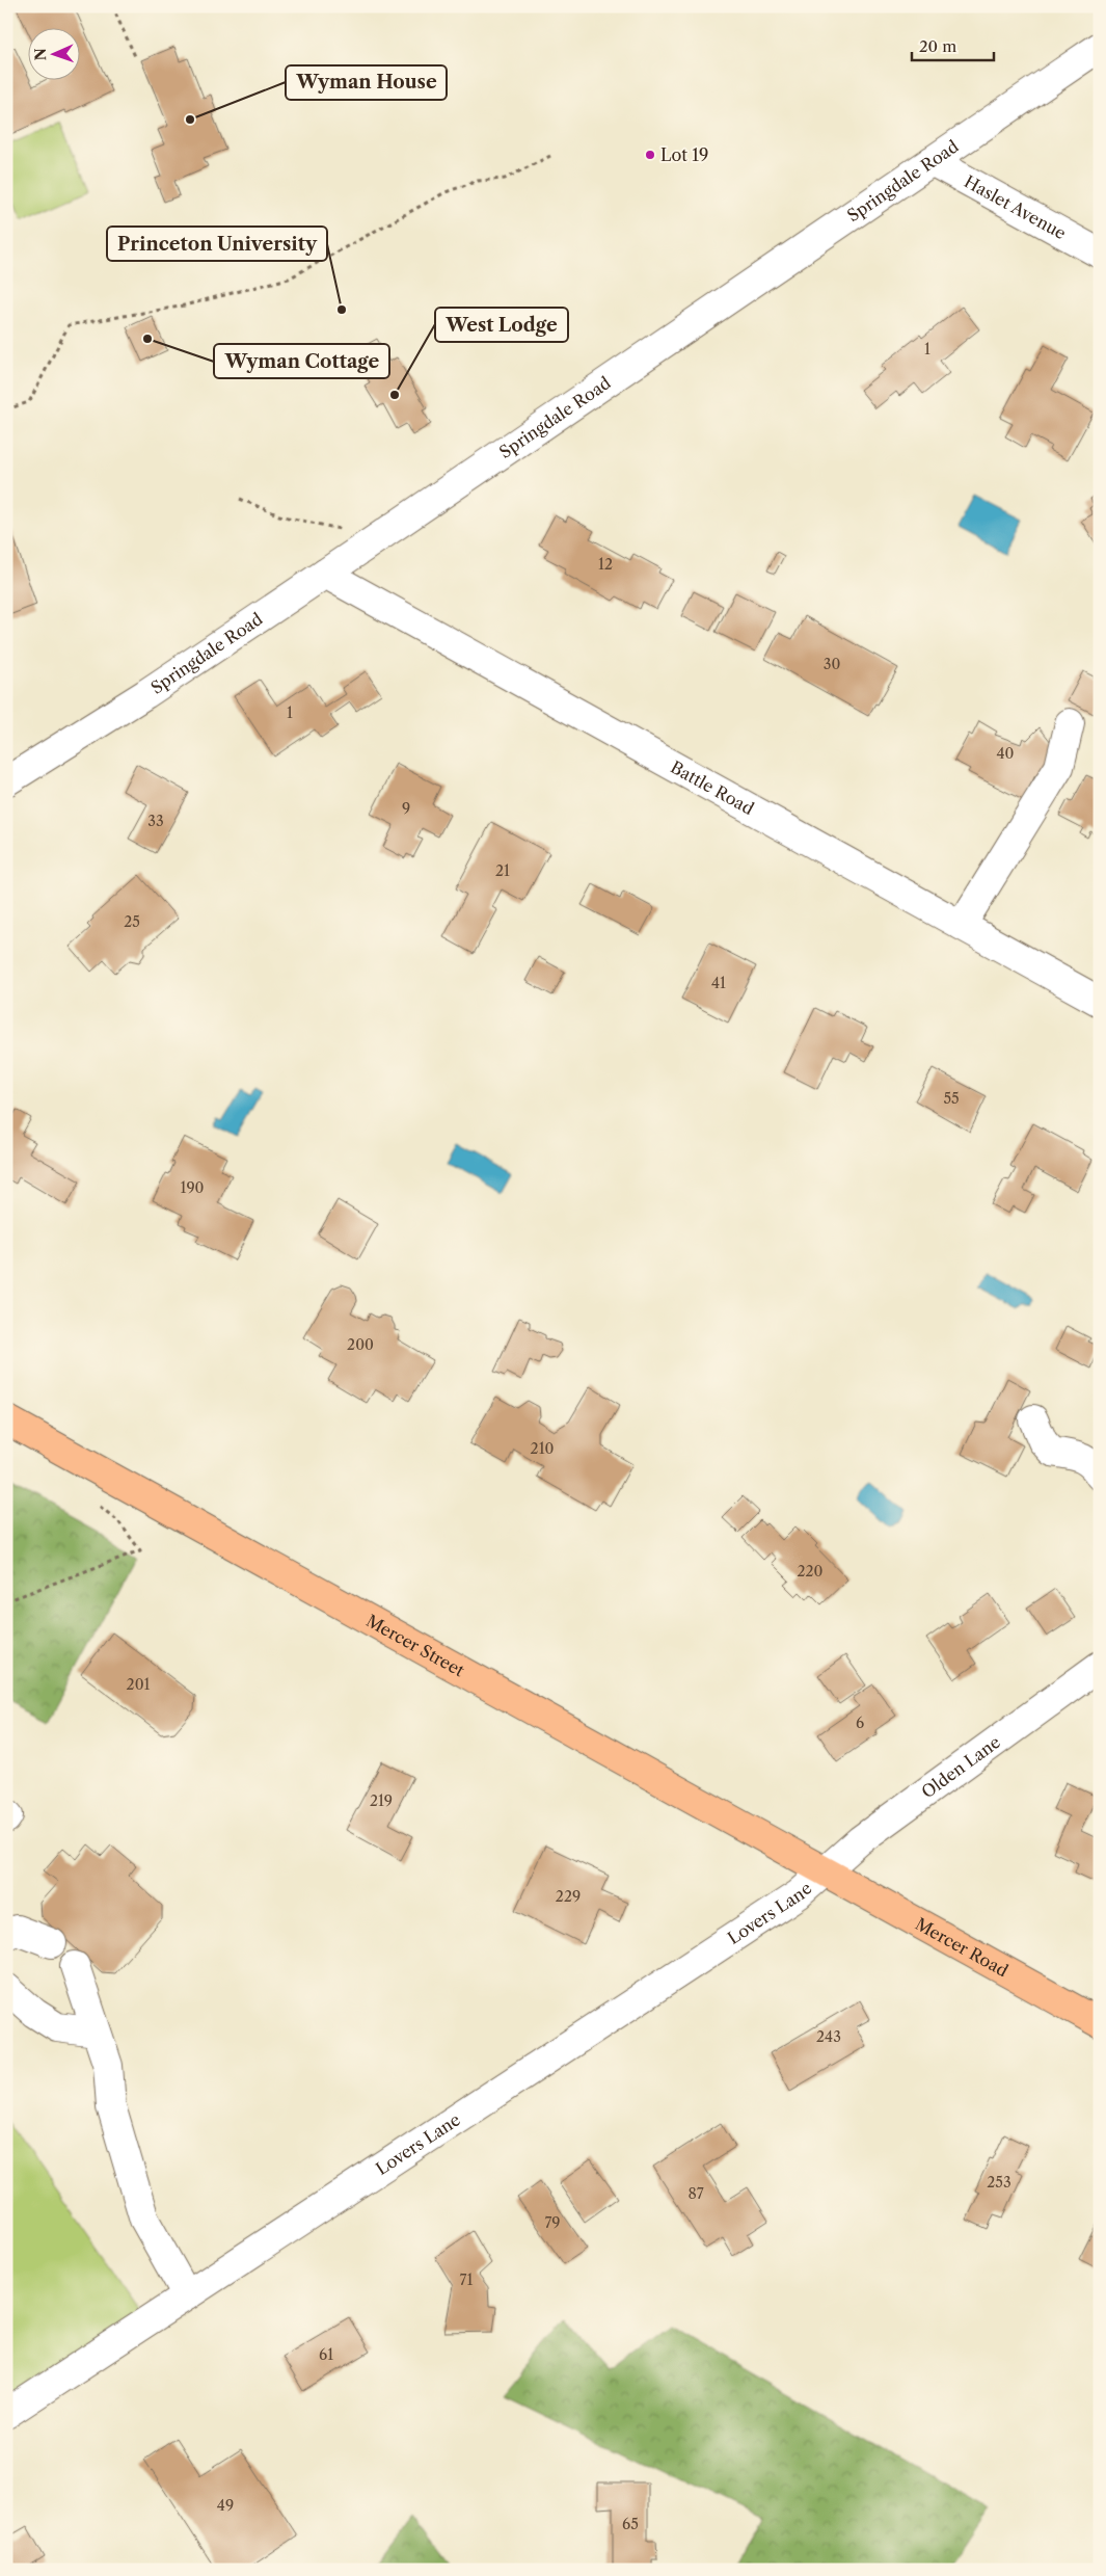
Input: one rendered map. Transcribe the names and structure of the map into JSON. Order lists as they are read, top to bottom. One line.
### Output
{"streets":{"main road":["Mercer Street","Mercer Road"],"street":["Springdale Road","Haslet Avenue","Battle Road","Olden Lane","Lovers Lane"]},"crossings":[["Springdale Road","Haslet Avenue"],["Springdale Road","Battle Road"],["Mercer Street","Olden Lane"],["Mercer Street","Lovers Lane"],["Mercer Street","Mercer Road"],["Olden Lane","Lovers Lane"],["Olden Lane","Mercer Road"],["Lovers Lane","Mercer Road"]],"places":["Wyman House","Lot 19","Princeton University","Wyman Cottage","West Lodge"],"house_numbers":["1","12","30","1","40","9","33","21","25","41","55","190","200","210","220","201","6","219","229","243","253","87","79","71","61","49","65"],"scale_bar":"20 m","north":"left"}
